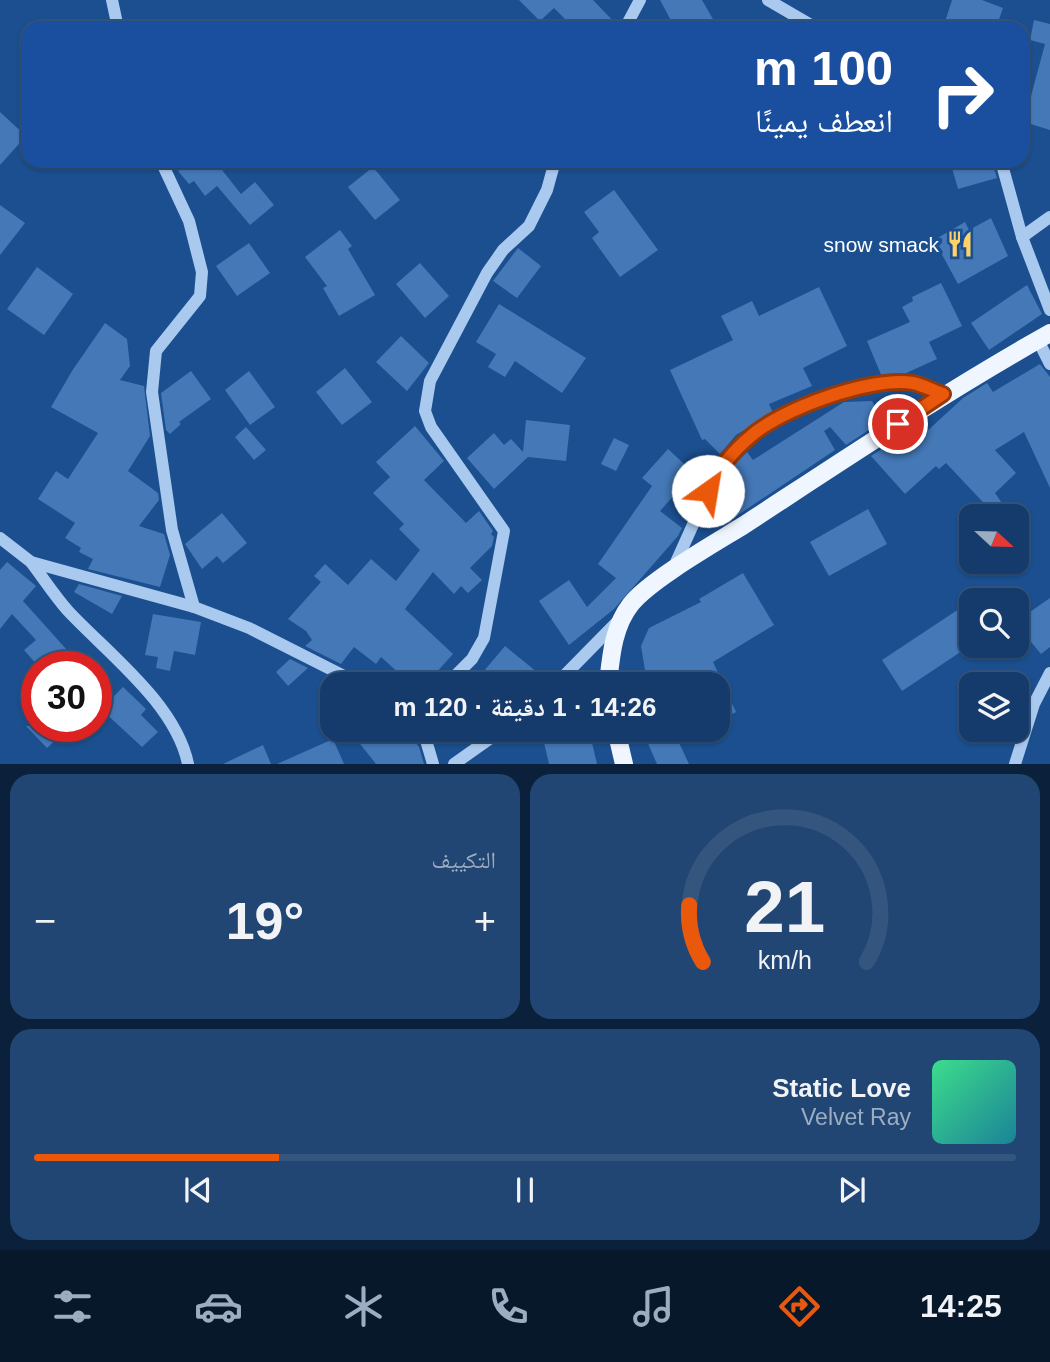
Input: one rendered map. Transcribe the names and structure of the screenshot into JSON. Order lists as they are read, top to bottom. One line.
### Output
{"places":{"restaurant":["snow smack"]},"north":"right","page":{"turn":["100 m","انعطف يمينًا"],"limit":"30","trip":"14:26 · 1 دقيقة · 120 m","tile":"التكييف","heat":["−","19°","+"],"song":["Static Love","Velvet Ray"],"tabs":"14:25","gauge":["21","km/h"]}}
